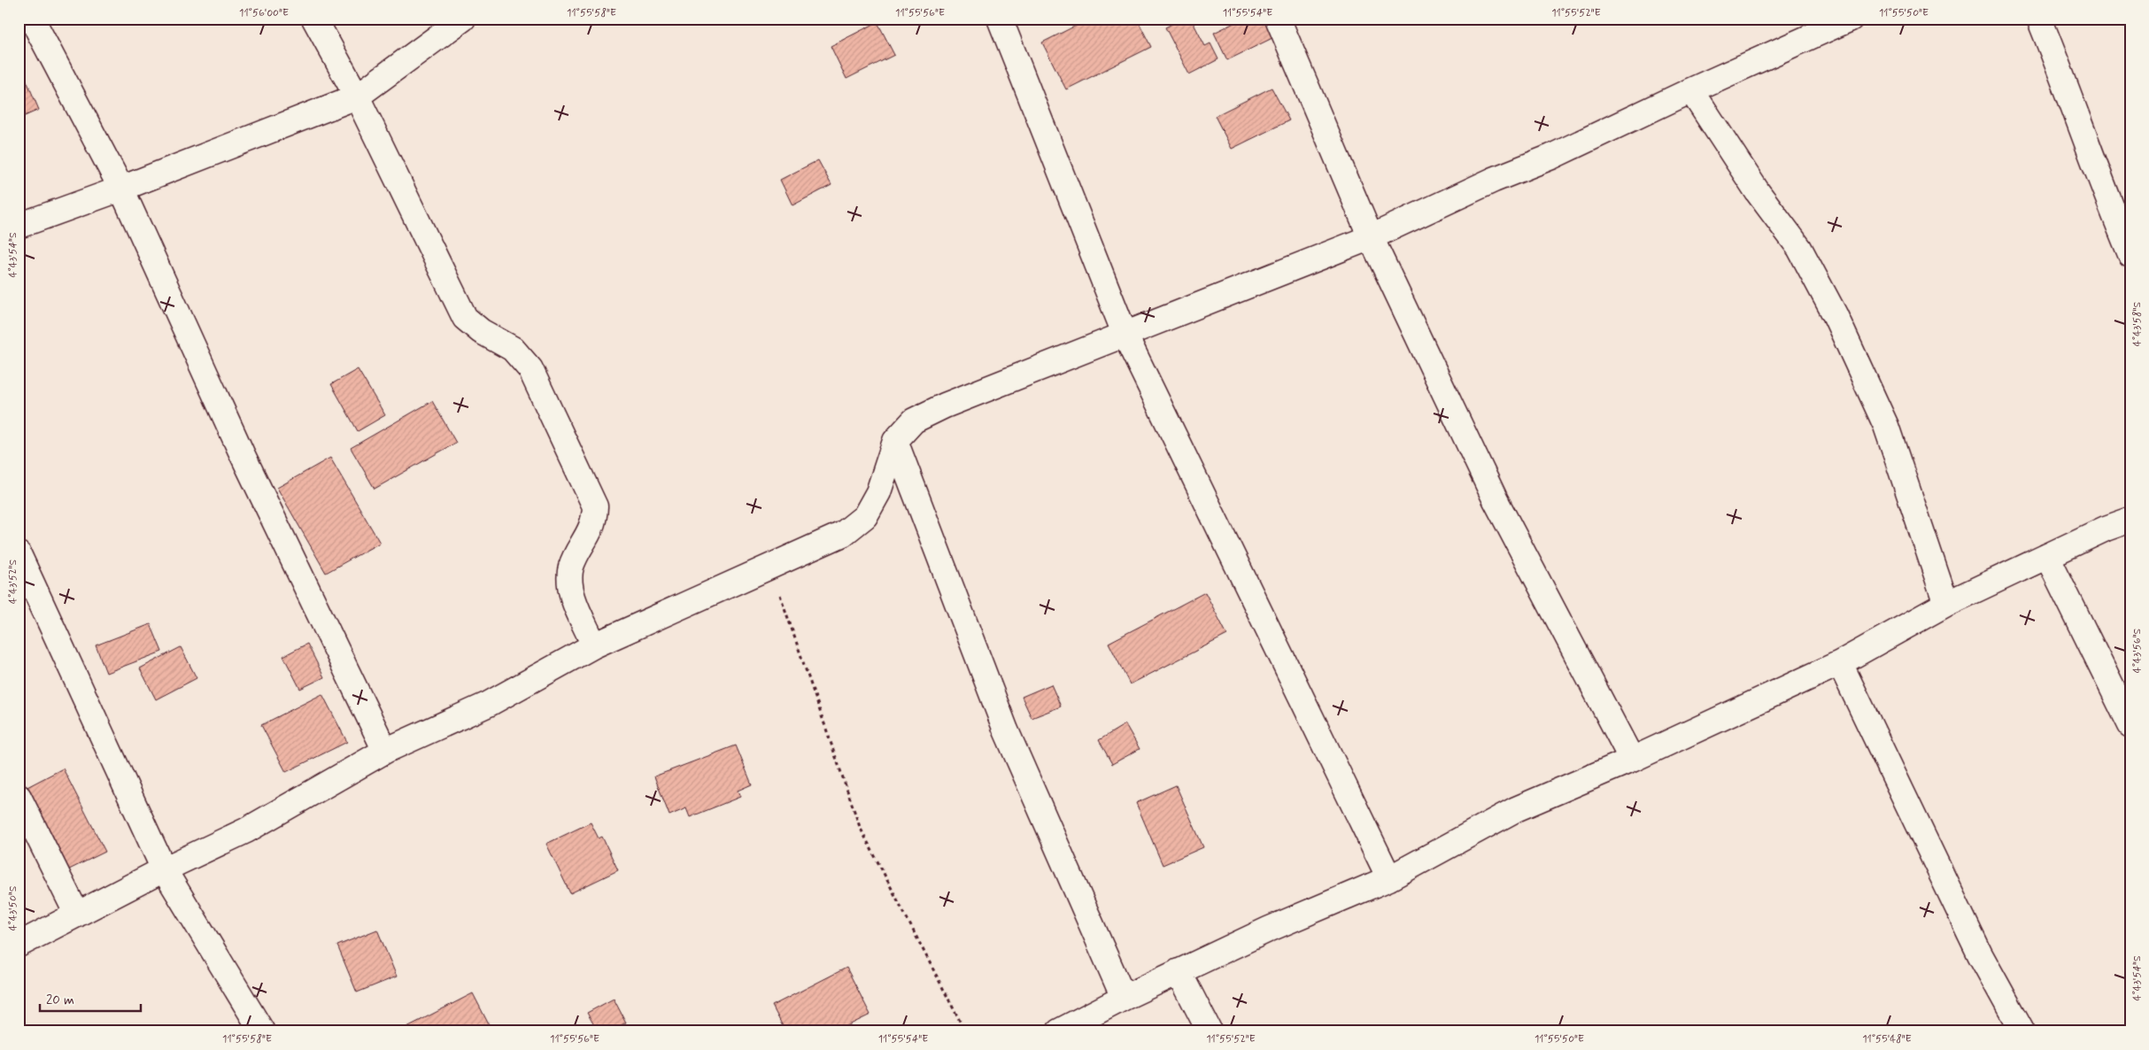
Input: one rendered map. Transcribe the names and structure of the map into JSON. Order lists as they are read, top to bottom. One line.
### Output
{"scale_bar":"20 m","coordinates":["11°56'00\"E","11°55'58\"E","11°55'56\"E","11°55'54\"E","11°55'52\"E","11°55'50\"E","4°43'54\"S","4°43'58\"S","4°43'52\"S","4°43'56\"S","4°43'50\"S","11°55'48\"E"]}
